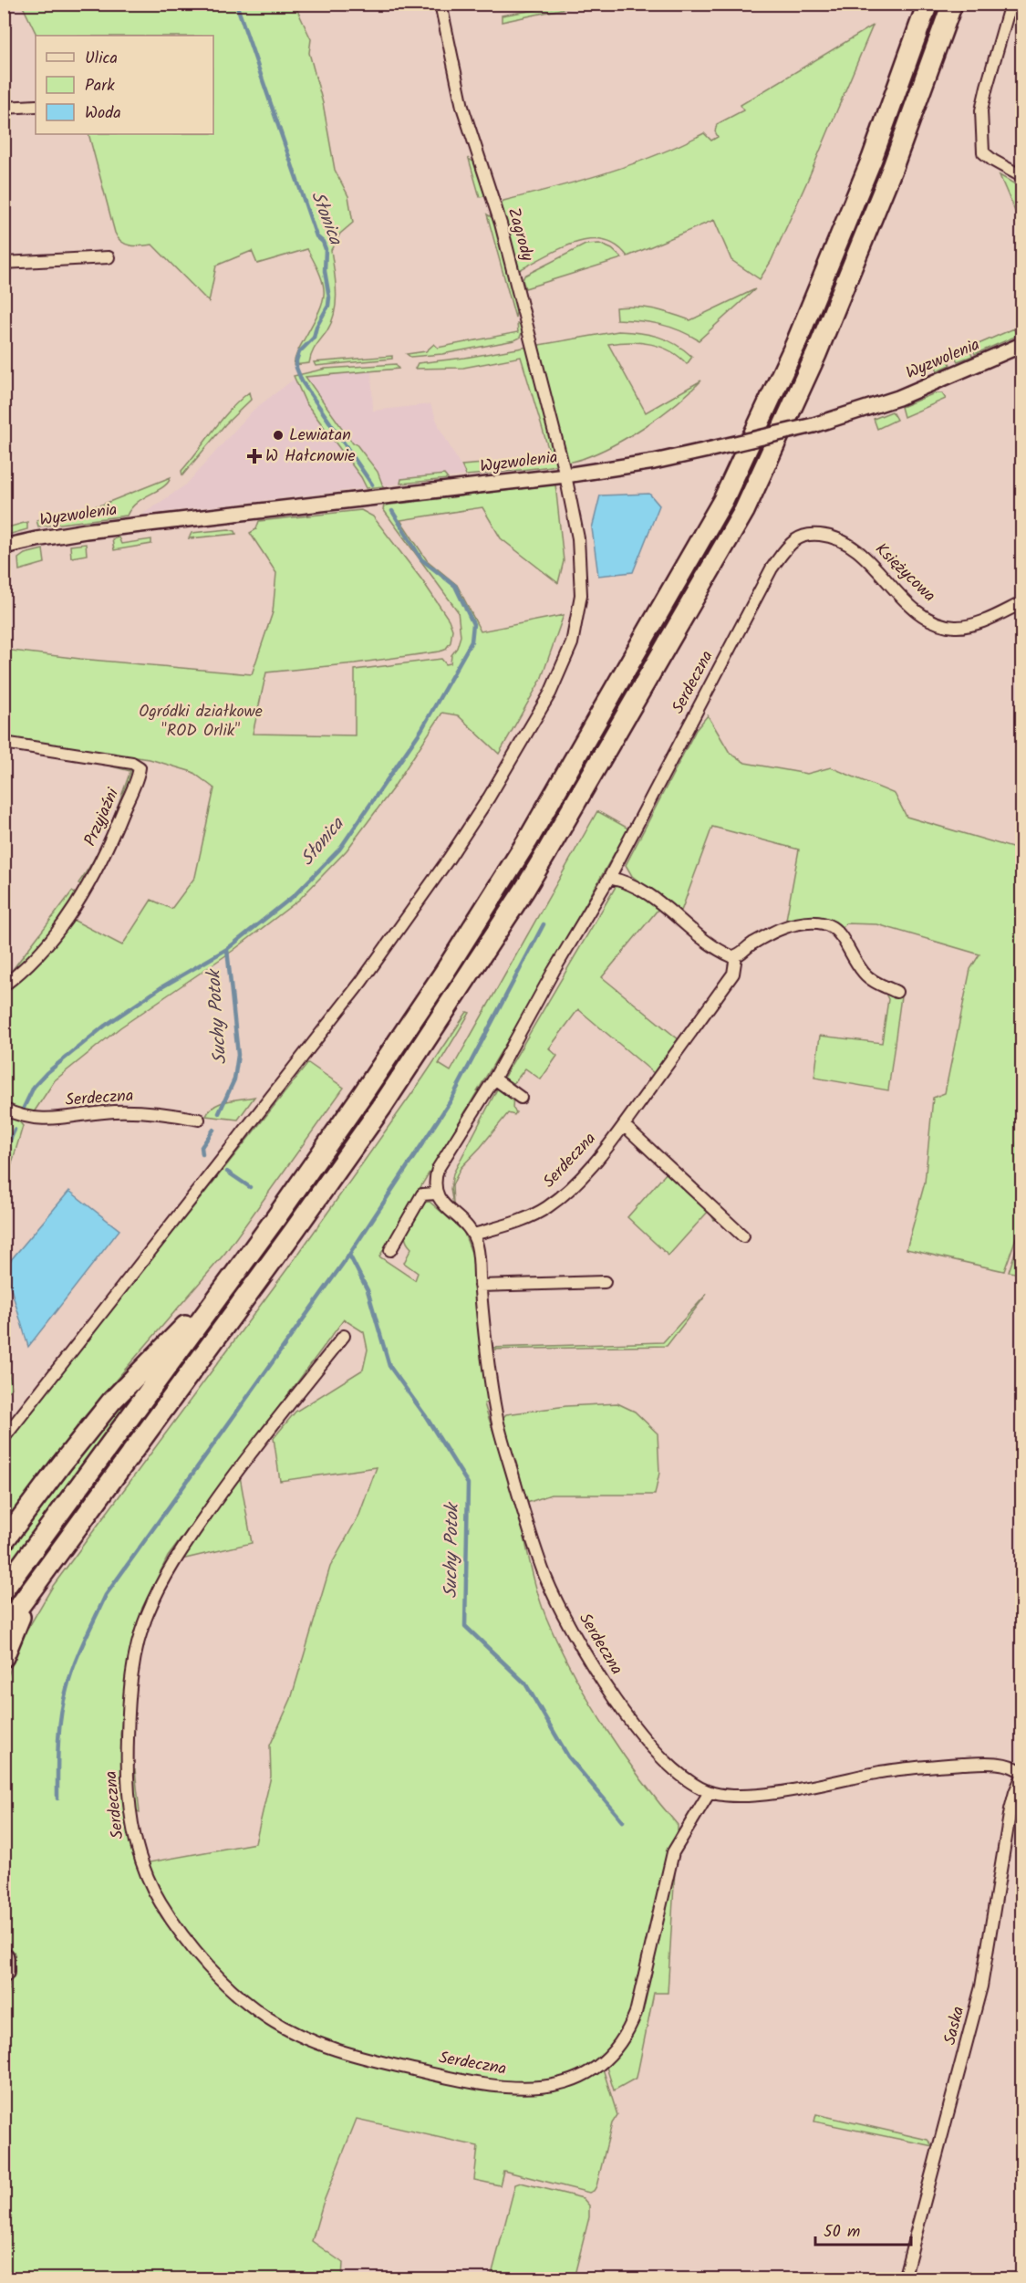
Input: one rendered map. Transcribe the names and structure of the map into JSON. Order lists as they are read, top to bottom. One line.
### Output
{"streets":{"street":["Zagrody","Wyzwolenia","Księżycowa","Serdeczna","Przyjaźni","Saska"]},"crossings":[["Zagrody","Wyzwolenia"],["Księżycowa","Serdeczna"]],"water":["Słonica","Suchy Potok"],"parks":["Ogródki działkowe \"ROD Orlik\""],"places":{"other":["Lewiatan"],"health":["W Hałcnowie"]},"legend":["Ulica","Park","Woda"],"scale_bar":"50 m"}
